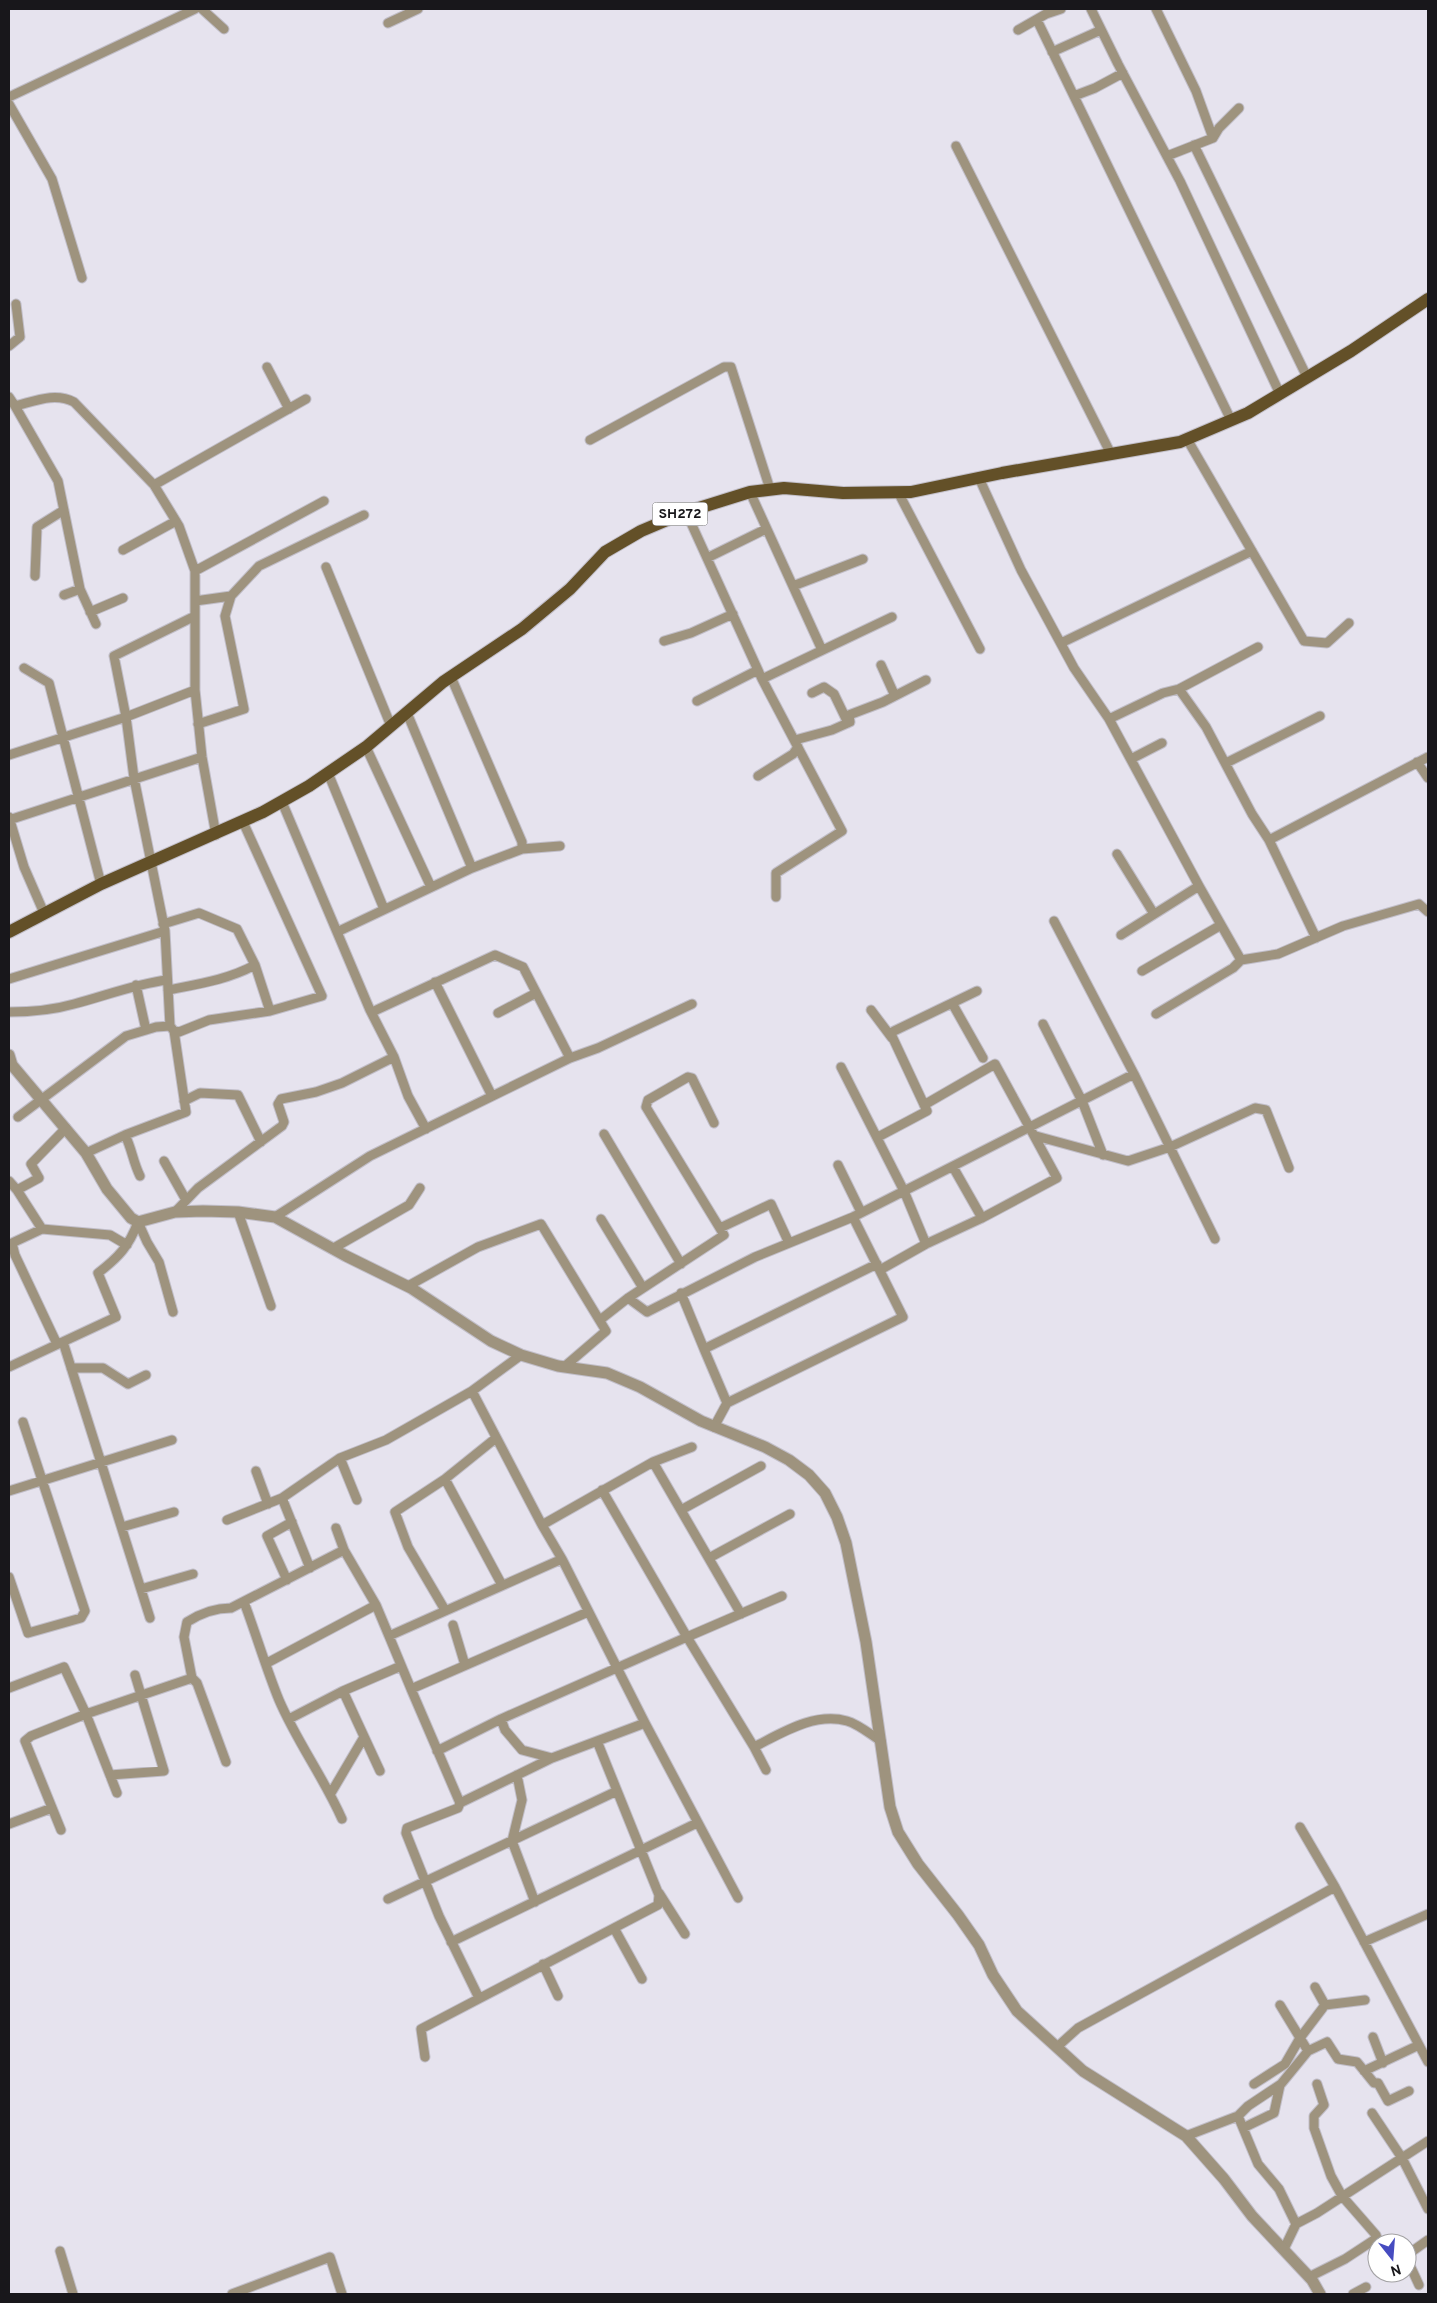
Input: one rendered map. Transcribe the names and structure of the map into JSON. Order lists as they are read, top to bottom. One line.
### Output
{"streets":{"main road":["SH272"]},"north":"bottom"}
